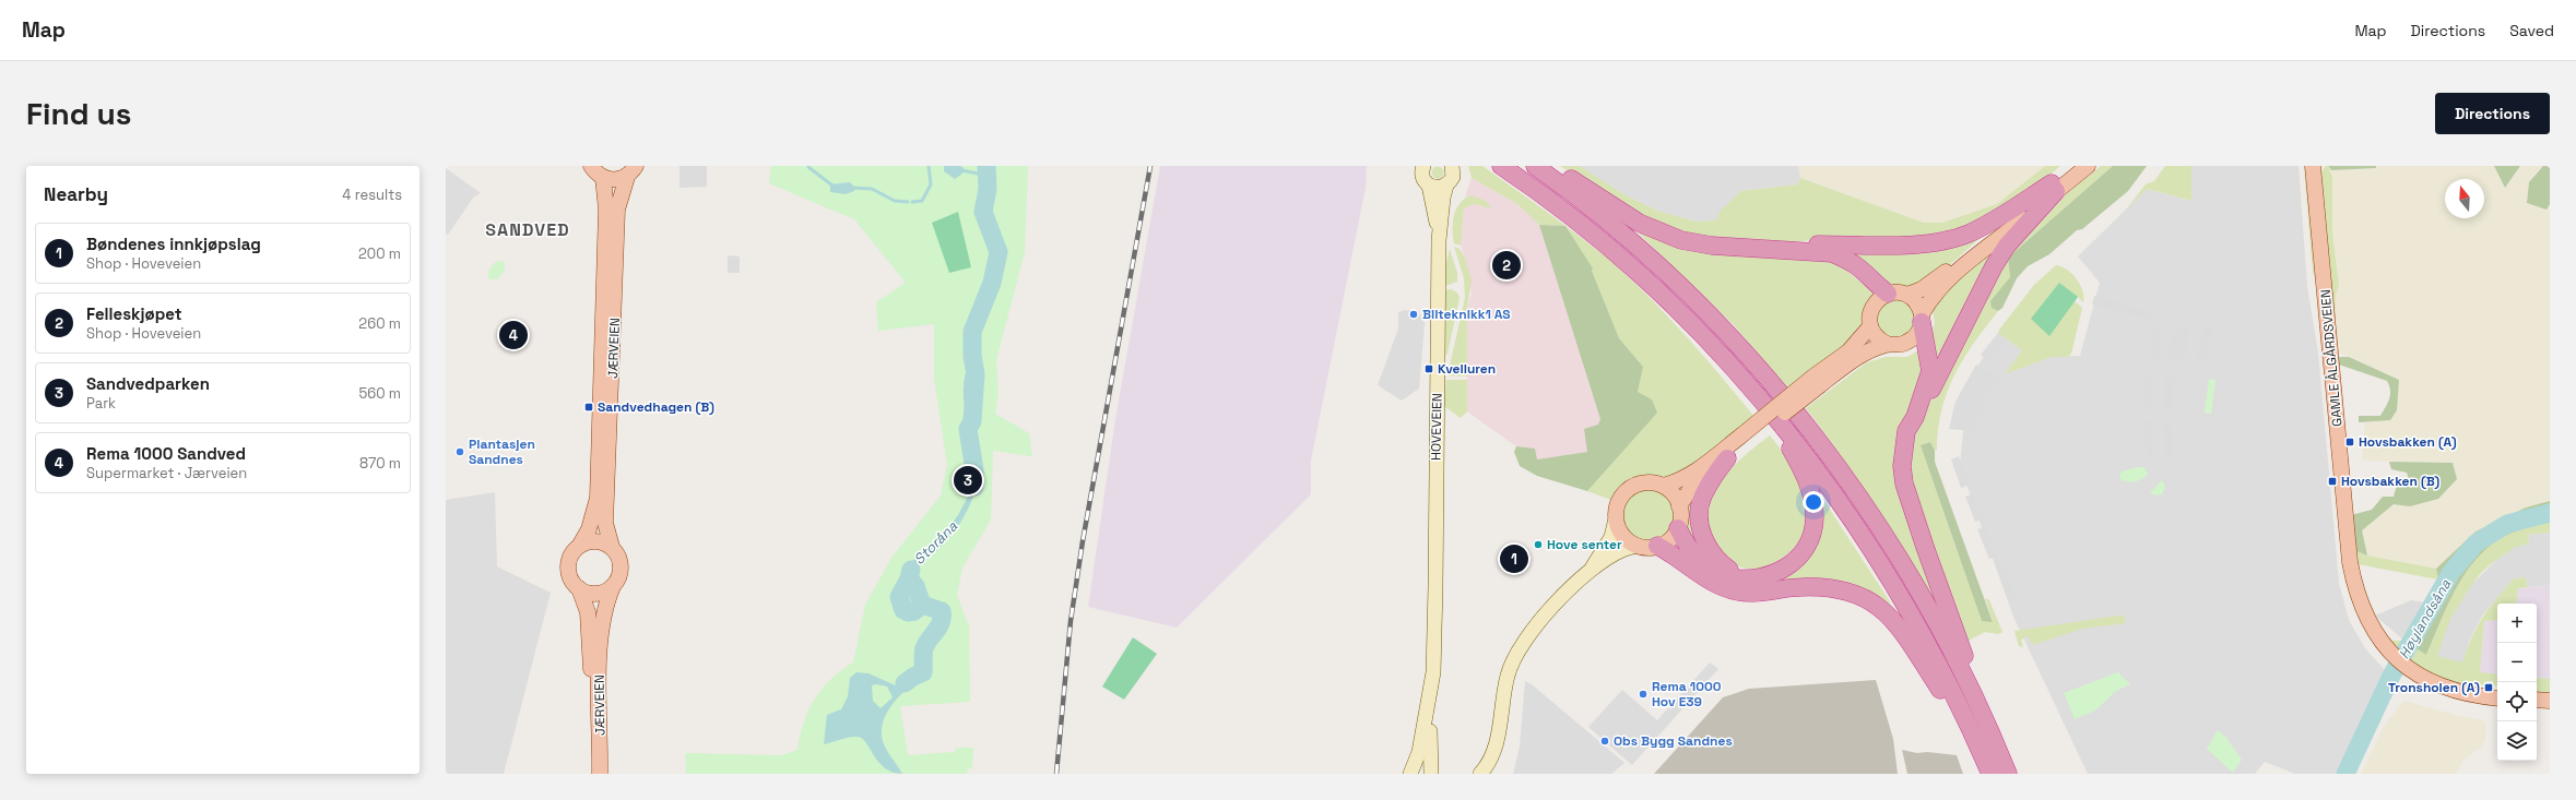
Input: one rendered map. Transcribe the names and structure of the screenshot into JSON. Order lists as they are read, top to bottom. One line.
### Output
{"streets":{"main road":["JÆRVEIEN","GAMLE ÅLGÅRDSVEIEN","HOVEVEIEN"]},"districts":["SANDVED"],"water":["Storåna","Høylandsåna"],"places":{"other":["Bilteknikk1 AS","Plantasjen Sandnes","Hove senter","Rema 1000 Hov E39","Obs Bygg Sandnes"],"transit":["Kvelluren","Sandvedhagen (B)","Hovsbakken (A)","Hovsbakken (B)","Tronsholen (A)"]},"north":"top","page":{"header":"Map","nav":["Map","Directions","Saved"],"buttons":"Directions","title":"Find us","heading":["Nearby","4 results"],"list":[{"mark":"1","name":"Bøndenes innkjøpslag","note":"Shop · Hoveveien","value":"200 m"},{"mark":"2","name":"Felleskjøpet","note":"Shop · Hoveveien","value":"260 m"},{"mark":"3","name":"Sandvedparken","note":"Park","value":"560 m"},{"mark":"4","name":"Rema 1000 Sandved","note":"Supermarket · Jærveien","value":"870 m"}],"pins":["2","4","3","1"],"map_buttons":["+","−"]}}
